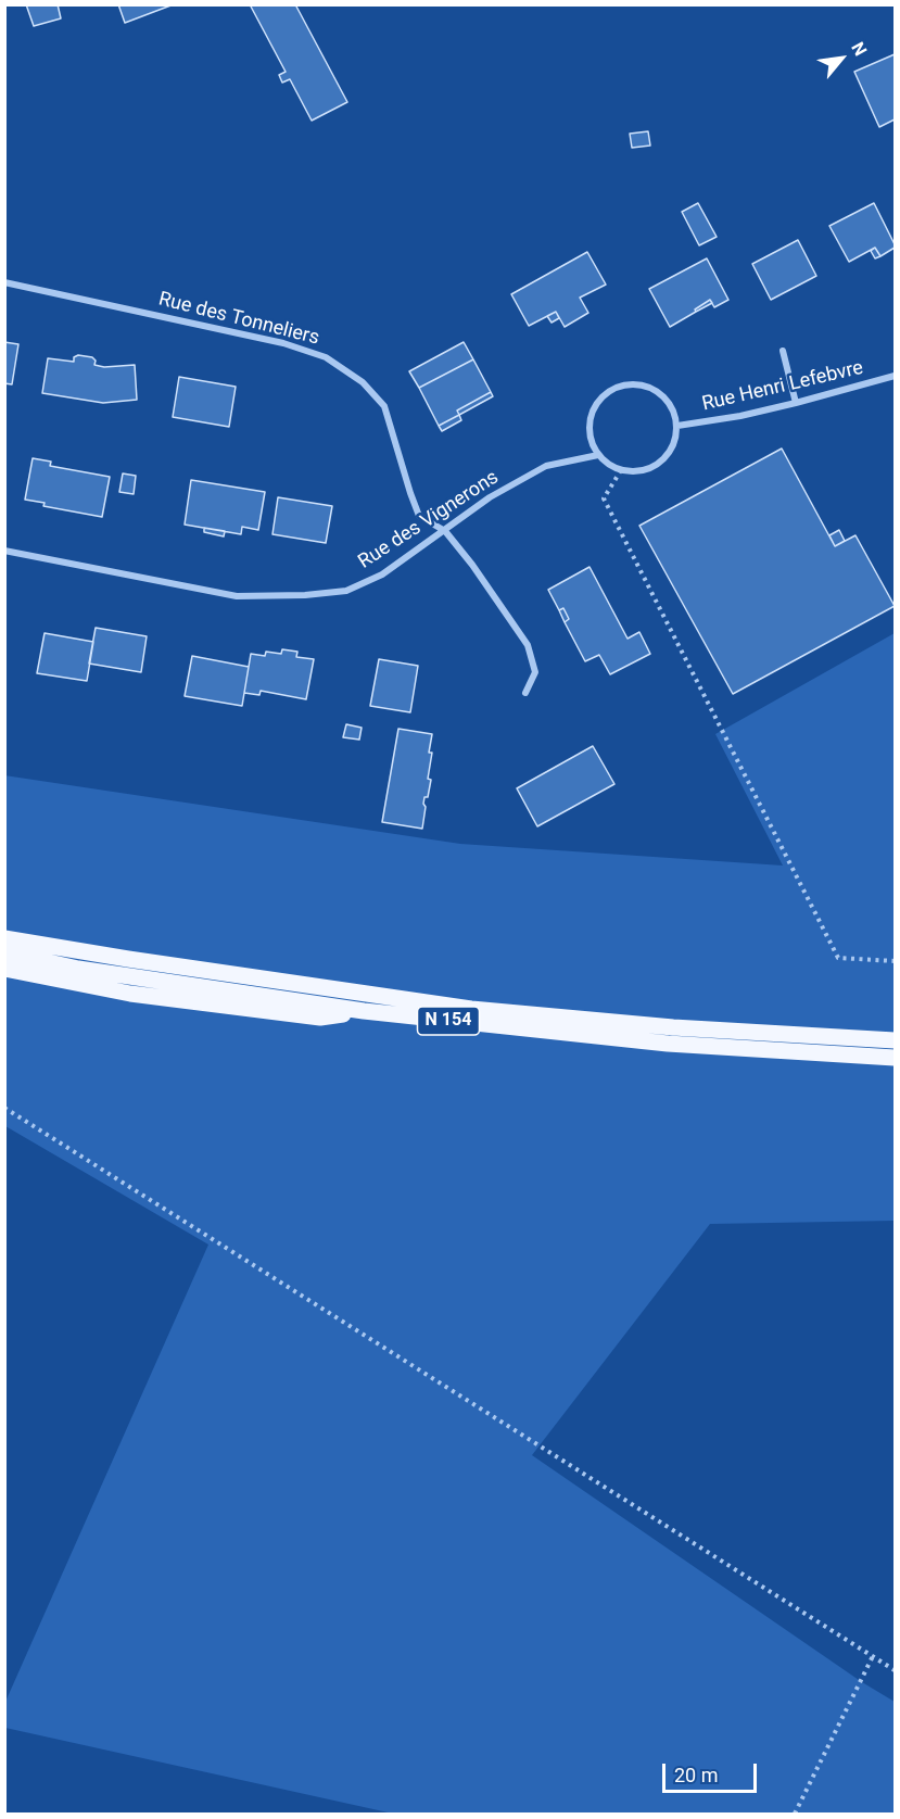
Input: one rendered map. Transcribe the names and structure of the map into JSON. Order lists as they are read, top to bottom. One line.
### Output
{"streets":{"main road":["N 154"],"street":["Rue des Tonneliers","Rue Henri Lefebvre","Rue des Vignerons"]},"crossings":[["Rue des Tonneliers","Rue des Vignerons"],["Rue Henri Lefebvre","Rue des Vignerons"]],"scale_bar":"20 m","north":"top right"}
